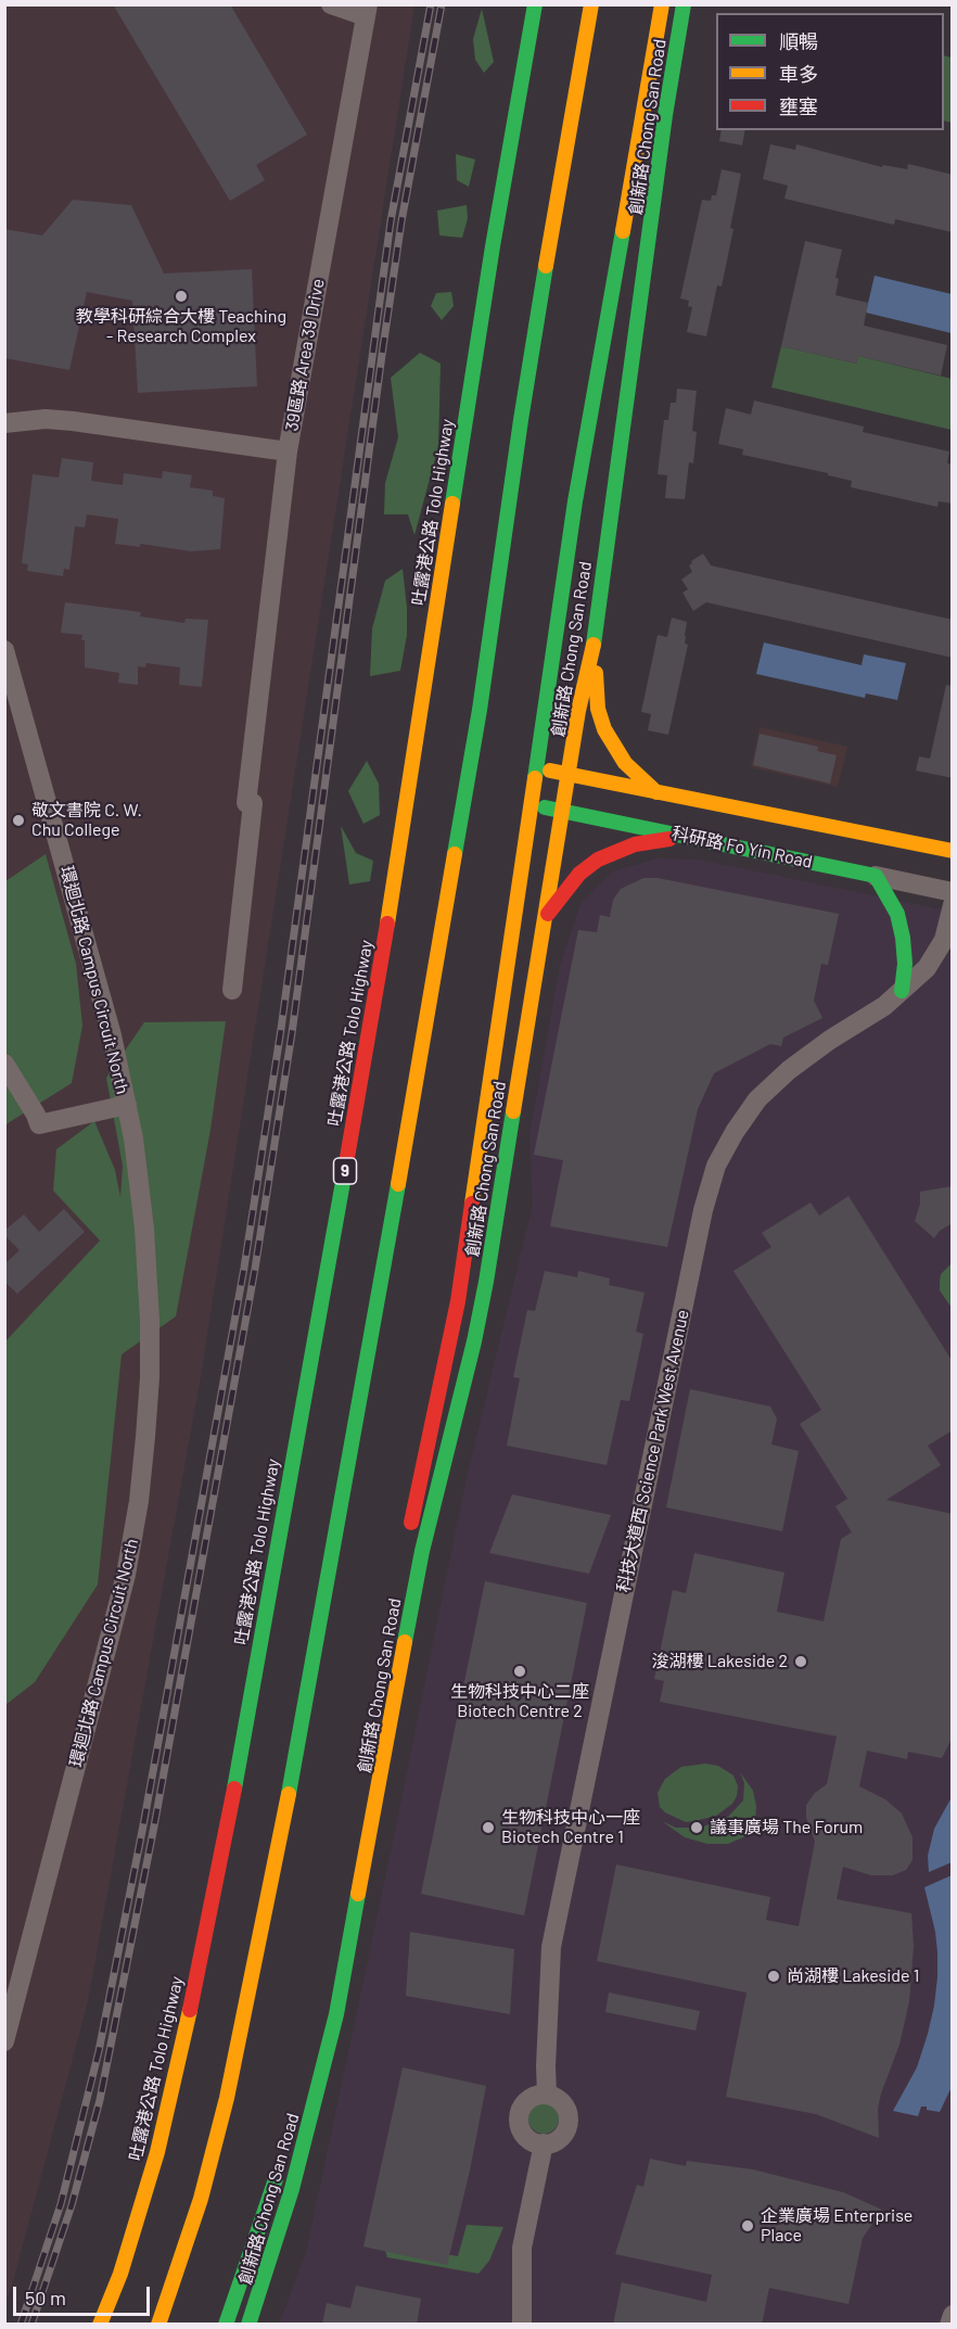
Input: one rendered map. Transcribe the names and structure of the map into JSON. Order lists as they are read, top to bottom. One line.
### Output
{"streets":{"main road":["創新路 Chong San Road","吐露港公路 Tolo Highway","科研路 Fo Yin Road","9"],"street":["39區路 Area 39 Drive","環迴北路 Campus Circuit North","科技大道西 Science Park West Avenue"]},"crossings":[["創新路 Chong San Road","科研路 Fo Yin Road"]],"places":["教學科研綜合大樓 Teaching - Research Complex","敬文書院 C. W. Chu College","浚湖樓 Lakeside 2","生物科技中心二座 Biotech Centre 2","生物科技中心一座 Biotech Centre 1","議事廣場 The Forum","尚湖樓 Lakeside 1","企業廣場 Enterprise Place"],"legend":["順暢","車多","壅塞"],"scale_bar":"50 m"}
